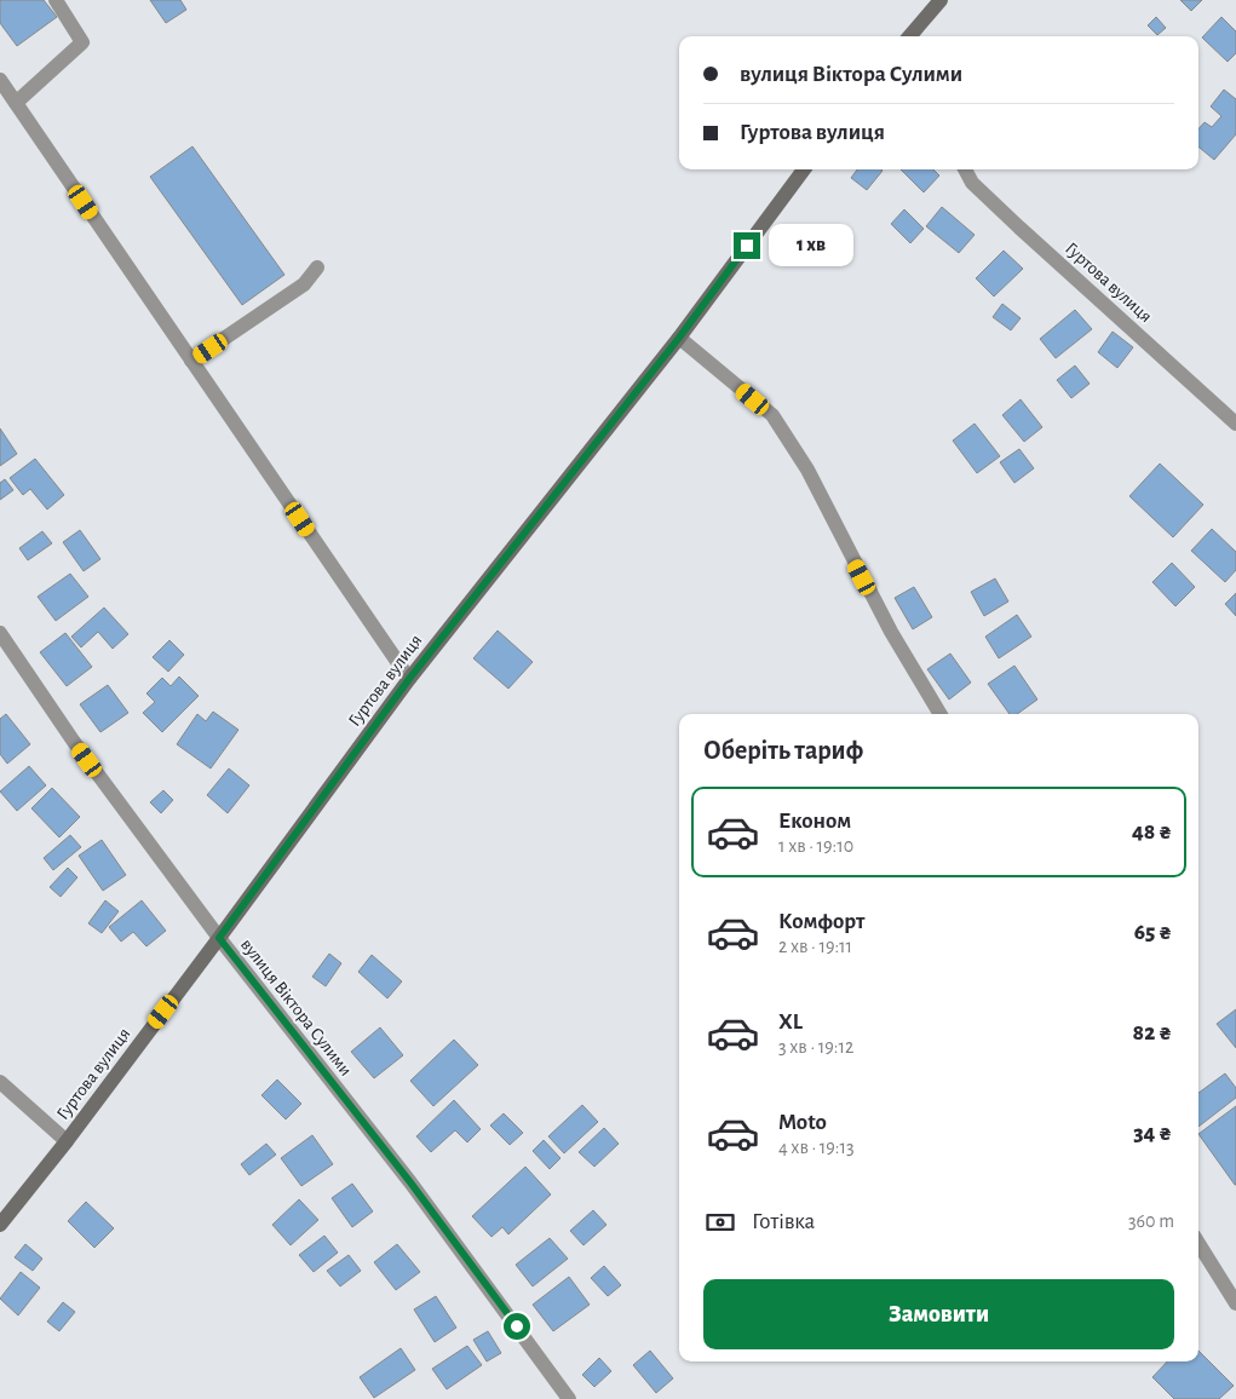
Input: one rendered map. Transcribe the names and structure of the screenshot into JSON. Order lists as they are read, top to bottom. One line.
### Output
{"streets":{"street":["Гуртова вулиця","вулиця Віктора Сулими"]},"crossings":[["Гуртова вулиця","вулиця Віктора Сулими"]],"page":{"banner":["вулиця Віктора Сулими","Гуртова вулиця"],"bubble":"1 хв","heading":"Оберіть тариф","list":[{"name":"Економ","note":"1 хв · 19:10","value":"48 ₴"},{"name":"Комфорт","note":"2 хв · 19:11","value":"65 ₴"},{"name":"XL","note":"3 хв · 19:12","value":"82 ₴"},{"name":"Moto","note":"4 хв · 19:13","value":"34 ₴"}],"pay":["Готівка","360 m"],"buttons":"Замовити"}}
